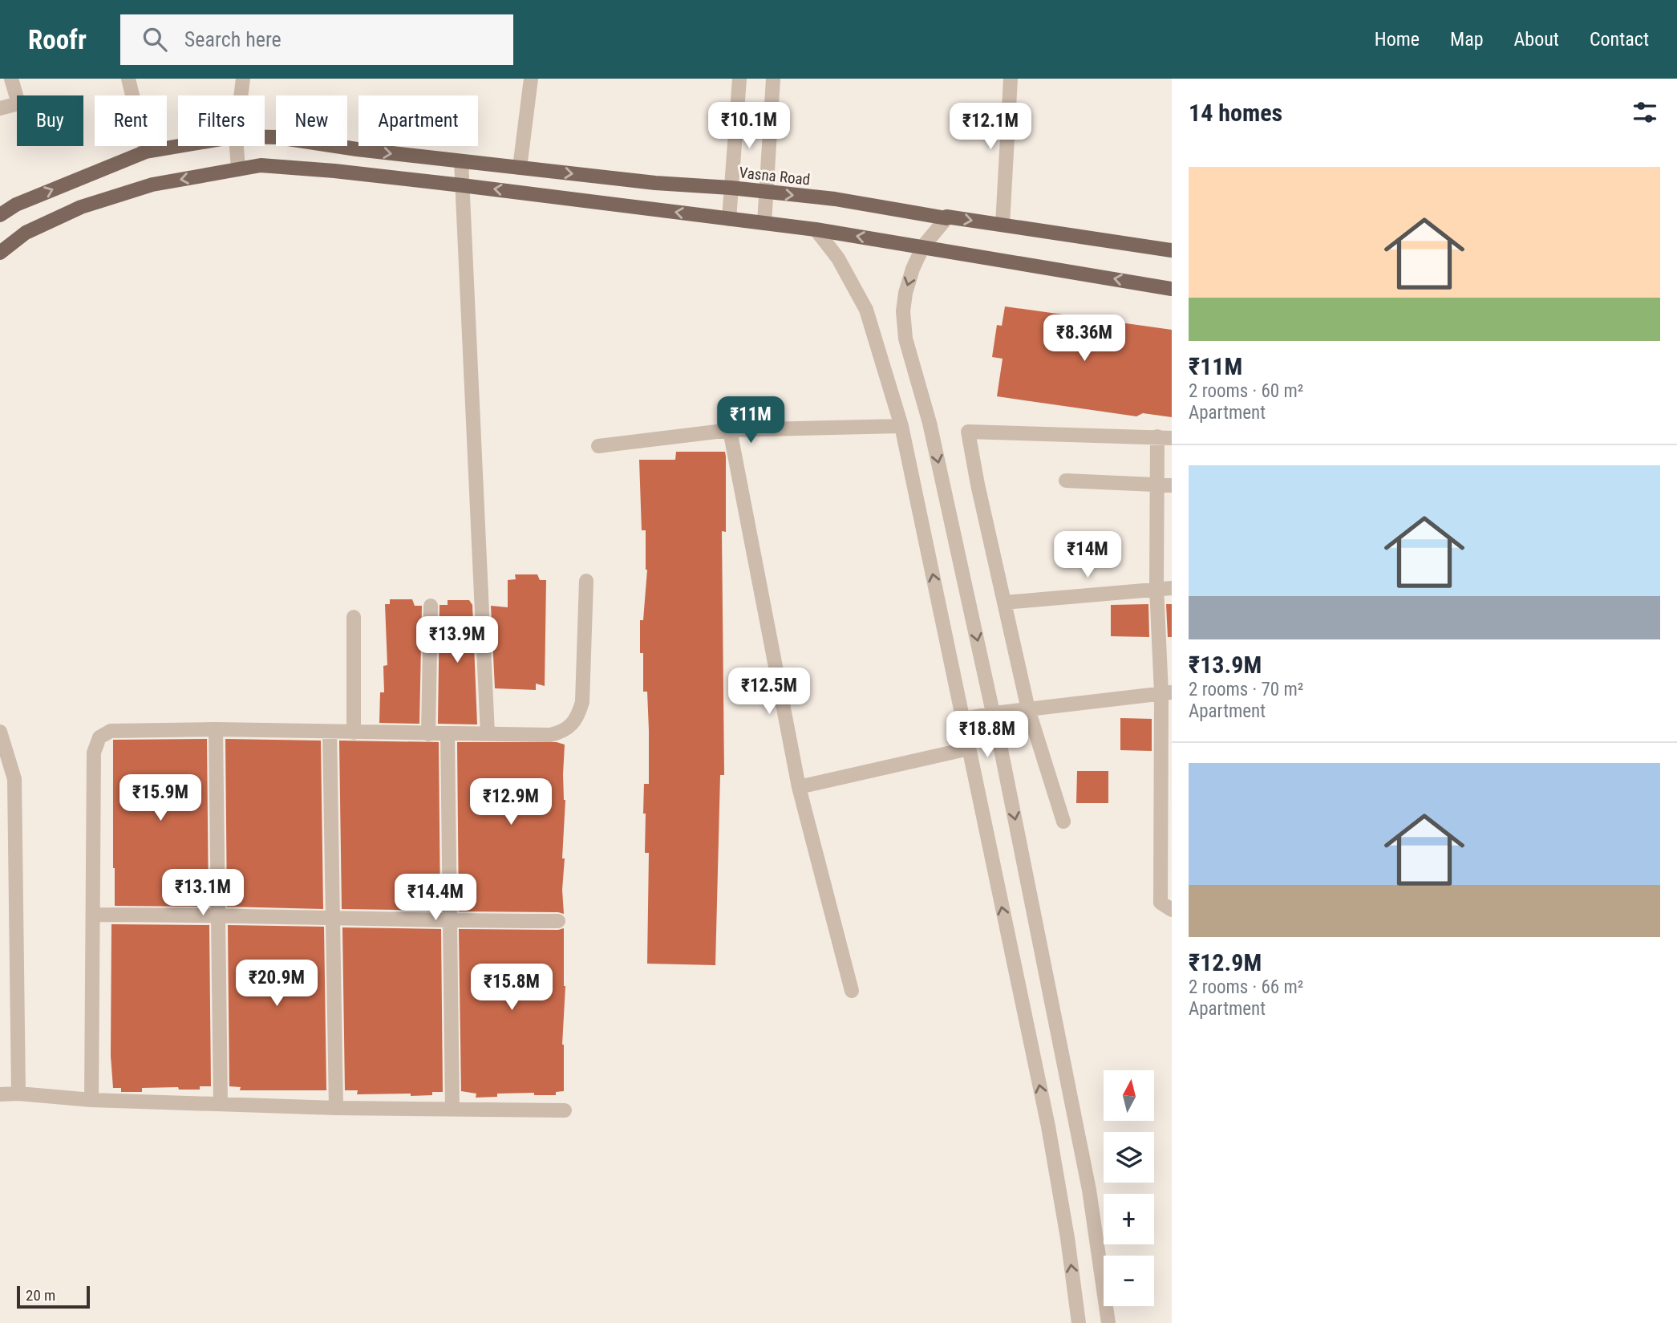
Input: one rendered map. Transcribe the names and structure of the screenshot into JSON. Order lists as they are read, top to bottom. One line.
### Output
{"streets":{"main road":["Vasna Road"]},"scale_bar":"20 m","north":"top","page":{"header":"Roofr","search":"Search here","nav":["Home","Map","About","Contact"],"heading":"14 homes","chip":["Buy","Rent","Filters","New","Apartment"],"price":["₹10.1M","₹12.1M","₹8.36M","₹11M","₹14M","₹13.9M","₹12.5M","₹18.8M","₹15.9M","₹12.9M","₹13.1M","₹14.4M","₹20.9M","₹15.8M"],"list":[{"name":"₹11M","note":"2 rooms · 60 m² · Apartment"},{"name":"₹13.9M","note":"2 rooms · 70 m² · Apartment"},{"name":"₹12.9M","note":"2 rooms · 66 m² · Apartment"}],"map_buttons":["+","−"],"scale":"20 m"}}
